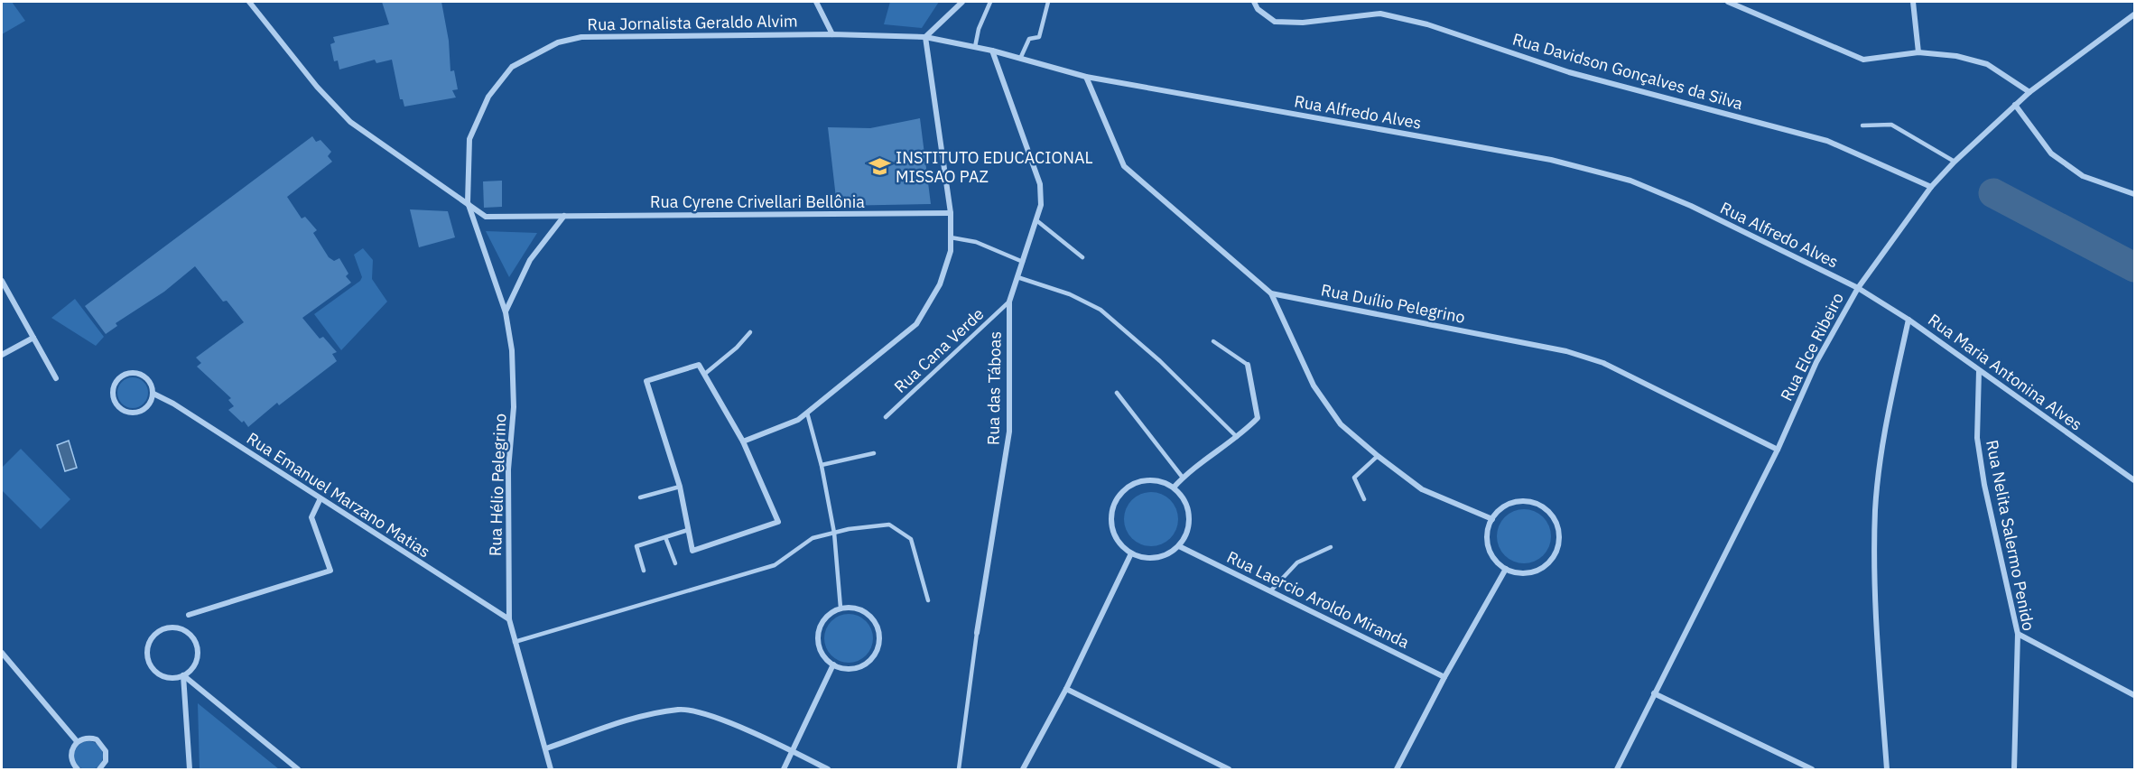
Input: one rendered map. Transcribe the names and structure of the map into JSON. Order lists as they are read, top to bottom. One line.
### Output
{"streets":{"street":["Rua Jornalista Geraldo Alvim","Rua Davidson Gonçalves da Silva","Rua Alfredo Alves","Rua Cyrene Crivellari Bellônia","Rua Duílio Pelegrino","Rua Elce Ribeiro","Rua Maria Antonina Alves","Rua das Táboas","Rua Hélio Pelegrino","Rua Emanuel Marzano Matias","Rua Nelita Salermo Penido","Rua Laercio Aroldo Miranda"],"lane":["Rua Cana Verde"]},"crossings":[["Rua Jornalista Geraldo Alvim","Rua Alfredo Alves"],["Rua Jornalista Geraldo Alvim","Rua Cyrene Crivellari Bellônia"],["Rua Jornalista Geraldo Alvim","Rua Hélio Pelegrino"],["Rua Davidson Gonçalves da Silva","Rua Elce Ribeiro"],["Rua Alfredo Alves","Rua Duílio Pelegrino"],["Rua Alfredo Alves","Rua Elce Ribeiro"],["Rua Alfredo Alves","Rua Maria Antonina Alves"],["Rua Alfredo Alves","Rua das Táboas"],["Rua Cyrene Crivellari Bellônia","Rua Hélio Pelegrino"],["Rua Duílio Pelegrino","Rua Elce Ribeiro"],["Rua Elce Ribeiro","Rua Maria Antonina Alves"],["Rua Cana Verde","Rua das Táboas"],["Rua Maria Antonina Alves","Rua Nelita Salermo Penido"],["Rua Hélio Pelegrino","Rua Emanuel Marzano Matias"]],"places":{"school or university":["INSTITUTO EDUCACIONAL MISSAO PAZ"]}}
